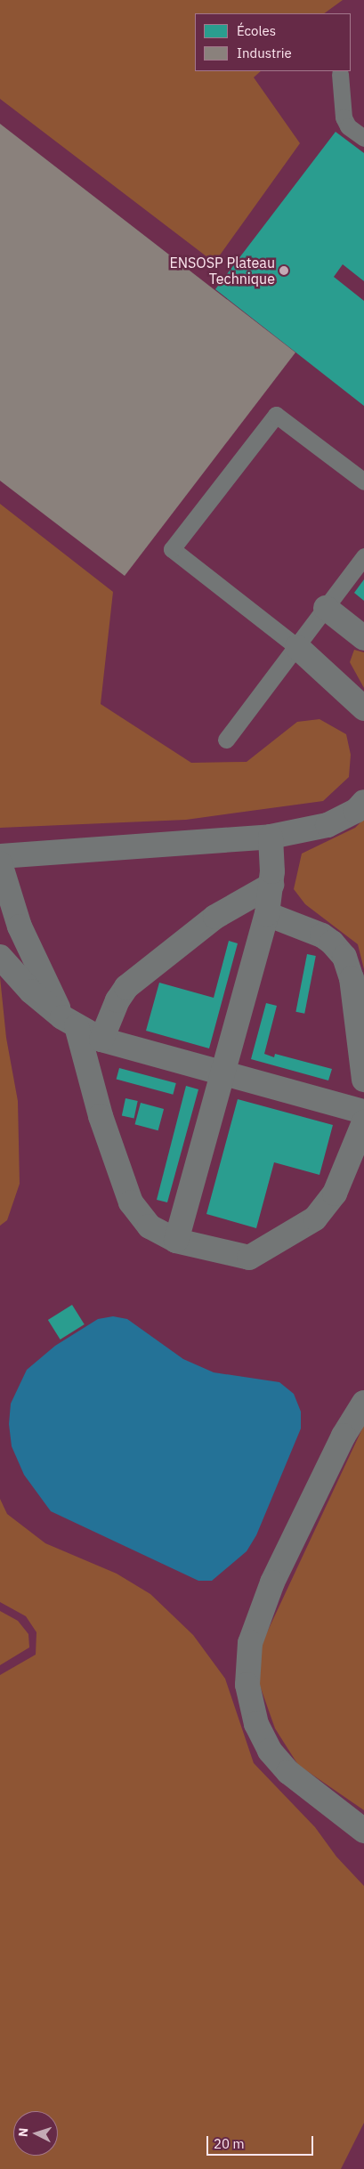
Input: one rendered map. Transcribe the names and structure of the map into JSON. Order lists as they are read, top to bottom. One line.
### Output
{"places":["ENSOSP Plateau Technique"],"legend":["Écoles","Industrie"],"scale_bar":"20 m","north":"left"}
